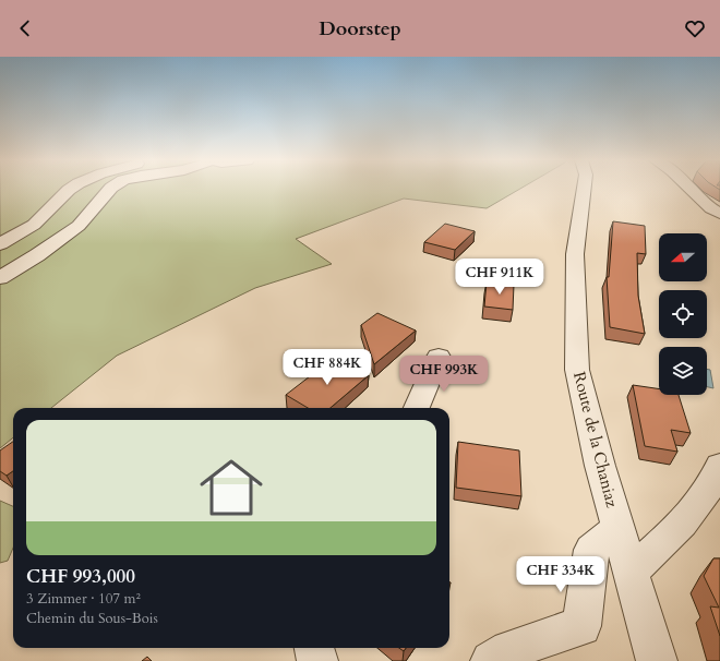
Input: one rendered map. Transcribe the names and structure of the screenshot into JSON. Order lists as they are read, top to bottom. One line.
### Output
{"streets":{"street":["Route de la Chaniaz"]},"north":"left","page":{"header":"Doorstep","price":["CHF 911K","CHF 884K","CHF 993K","CHF 334K"],"list":[{"name":"CHF 993,000","note":"3 Zimmer · 107 m² · Chemin du Sous-Bois"}]}}
